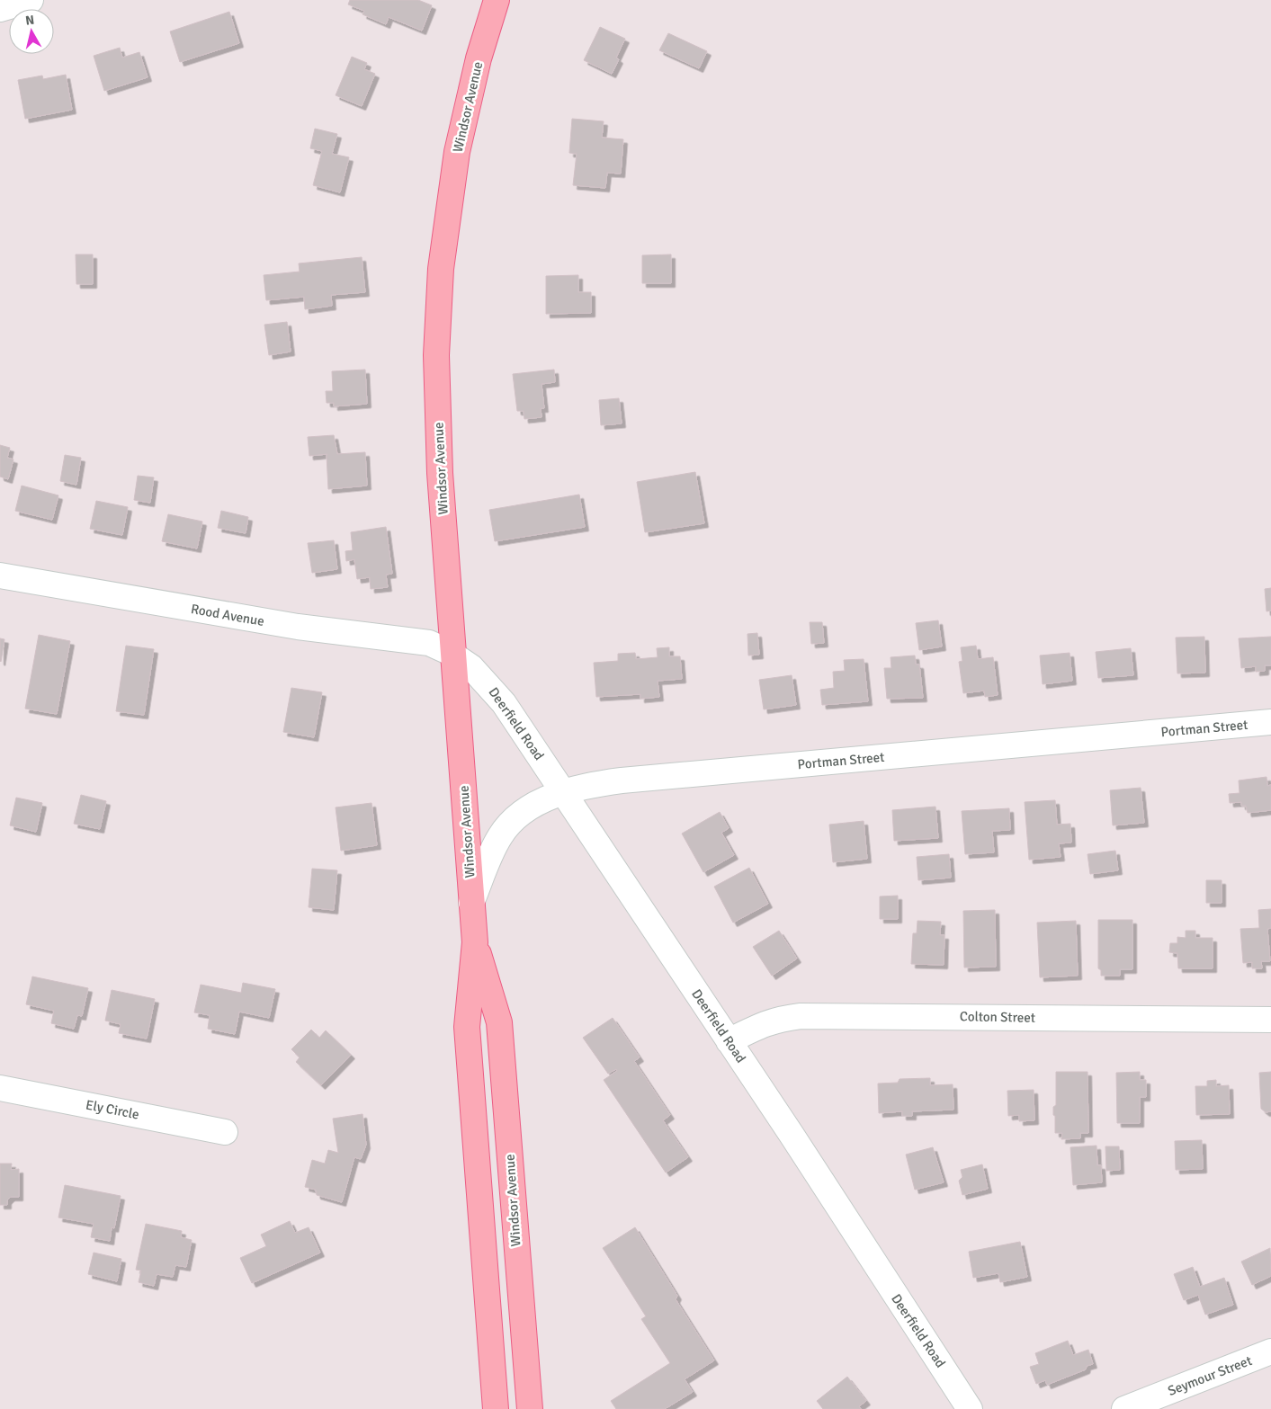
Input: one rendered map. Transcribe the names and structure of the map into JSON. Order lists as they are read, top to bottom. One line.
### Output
{"streets":{"main road":["Windsor Avenue"],"street":["Rood Avenue","Deerfield Road","Portman Street","Colton Street","Ely Circle","Seymour Street"]},"crossings":[["Windsor Avenue","Rood Avenue"],["Windsor Avenue","Deerfield Road"],["Windsor Avenue","Portman Street"],["Rood Avenue","Deerfield Road"],["Deerfield Road","Portman Street"],["Deerfield Road","Colton Street"]],"north":"top"}
